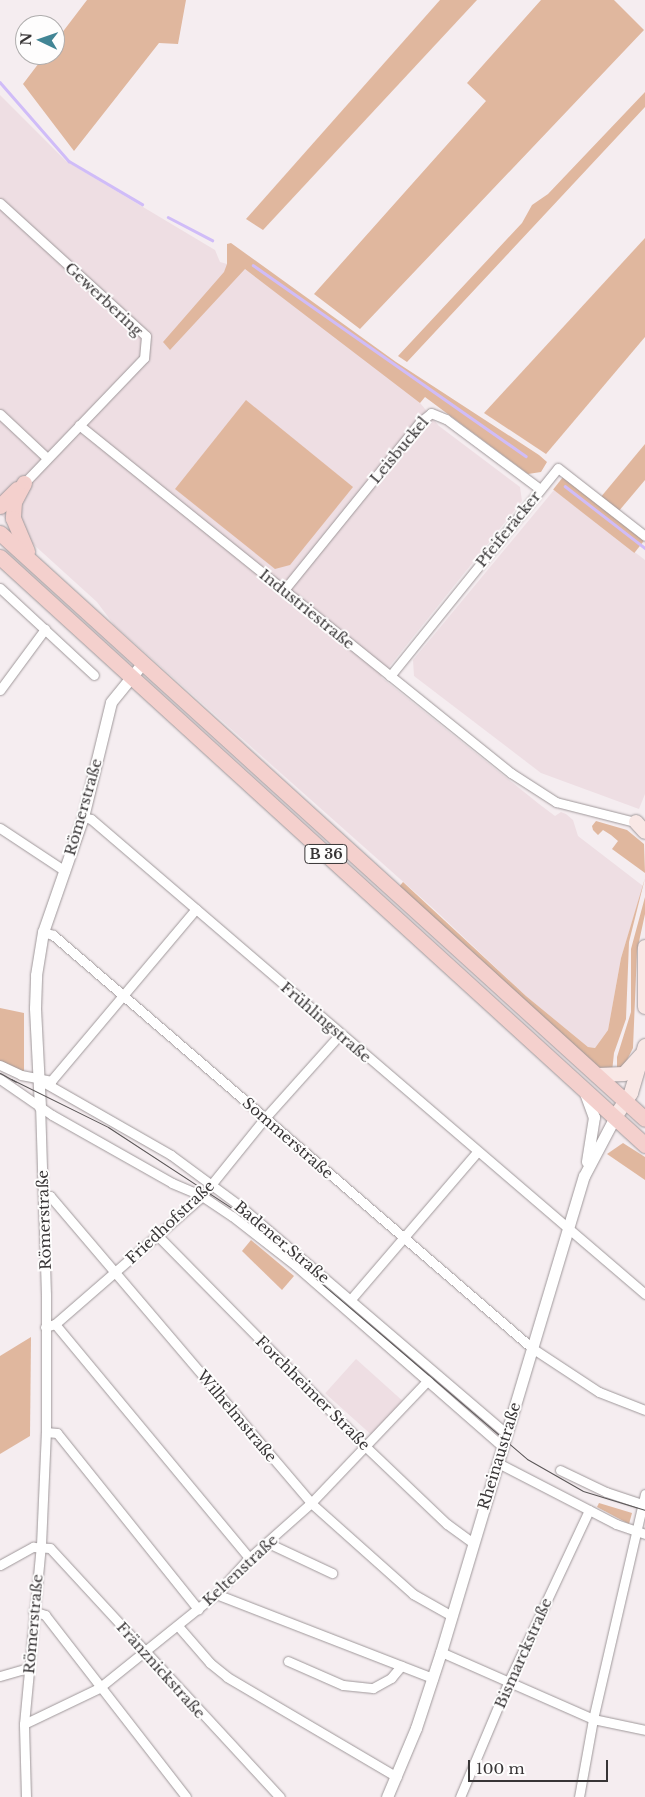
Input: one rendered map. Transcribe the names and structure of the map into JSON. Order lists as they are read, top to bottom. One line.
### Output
{"streets":{"main road":["B 36"],"street":["Gewerbering","Leisbuckel","Pfeiferäcker","Industriestraße","Römerstraße","Frühlingstraße","Sommerstraße","Friedhofstraße","Badener Straße","Forchheimer Straße","Wilhelmstraße","Rheinaustraße","Keltenstraße","Bismarckstraße","Fränznickstraße"]},"crossings":[["Gewerbering","Industriestraße"],["Leisbuckel","Pfeiferäcker"],["Leisbuckel","Industriestraße"],["Pfeiferäcker","Industriestraße"],["Römerstraße","B 36"],["Römerstraße","Frühlingstraße"],["Römerstraße","Sommerstraße"],["Römerstraße","Friedhofstraße"],["Römerstraße","Badener Straße"],["Römerstraße","Wilhelmstraße"],["Römerstraße","Keltenstraße"],["Römerstraße","Fränznickstraße"],["B 36","Rheinaustraße"],["Frühlingstraße","Friedhofstraße"],["Frühlingstraße","Rheinaustraße"],["Sommerstraße","Friedhofstraße"],["Sommerstraße","Rheinaustraße"],["Friedhofstraße","Badener Straße"],["Friedhofstraße","Forchheimer Straße"],["Friedhofstraße","Wilhelmstraße"],["Badener Straße","Rheinaustraße"],["Badener Straße","Keltenstraße"],["Forchheimer Straße","Rheinaustraße"],["Forchheimer Straße","Keltenstraße"],["Wilhelmstraße","Rheinaustraße"],["Wilhelmstraße","Keltenstraße"],["Keltenstraße","Fränznickstraße"]],"scale_bar":"100 m","north":"left"}
